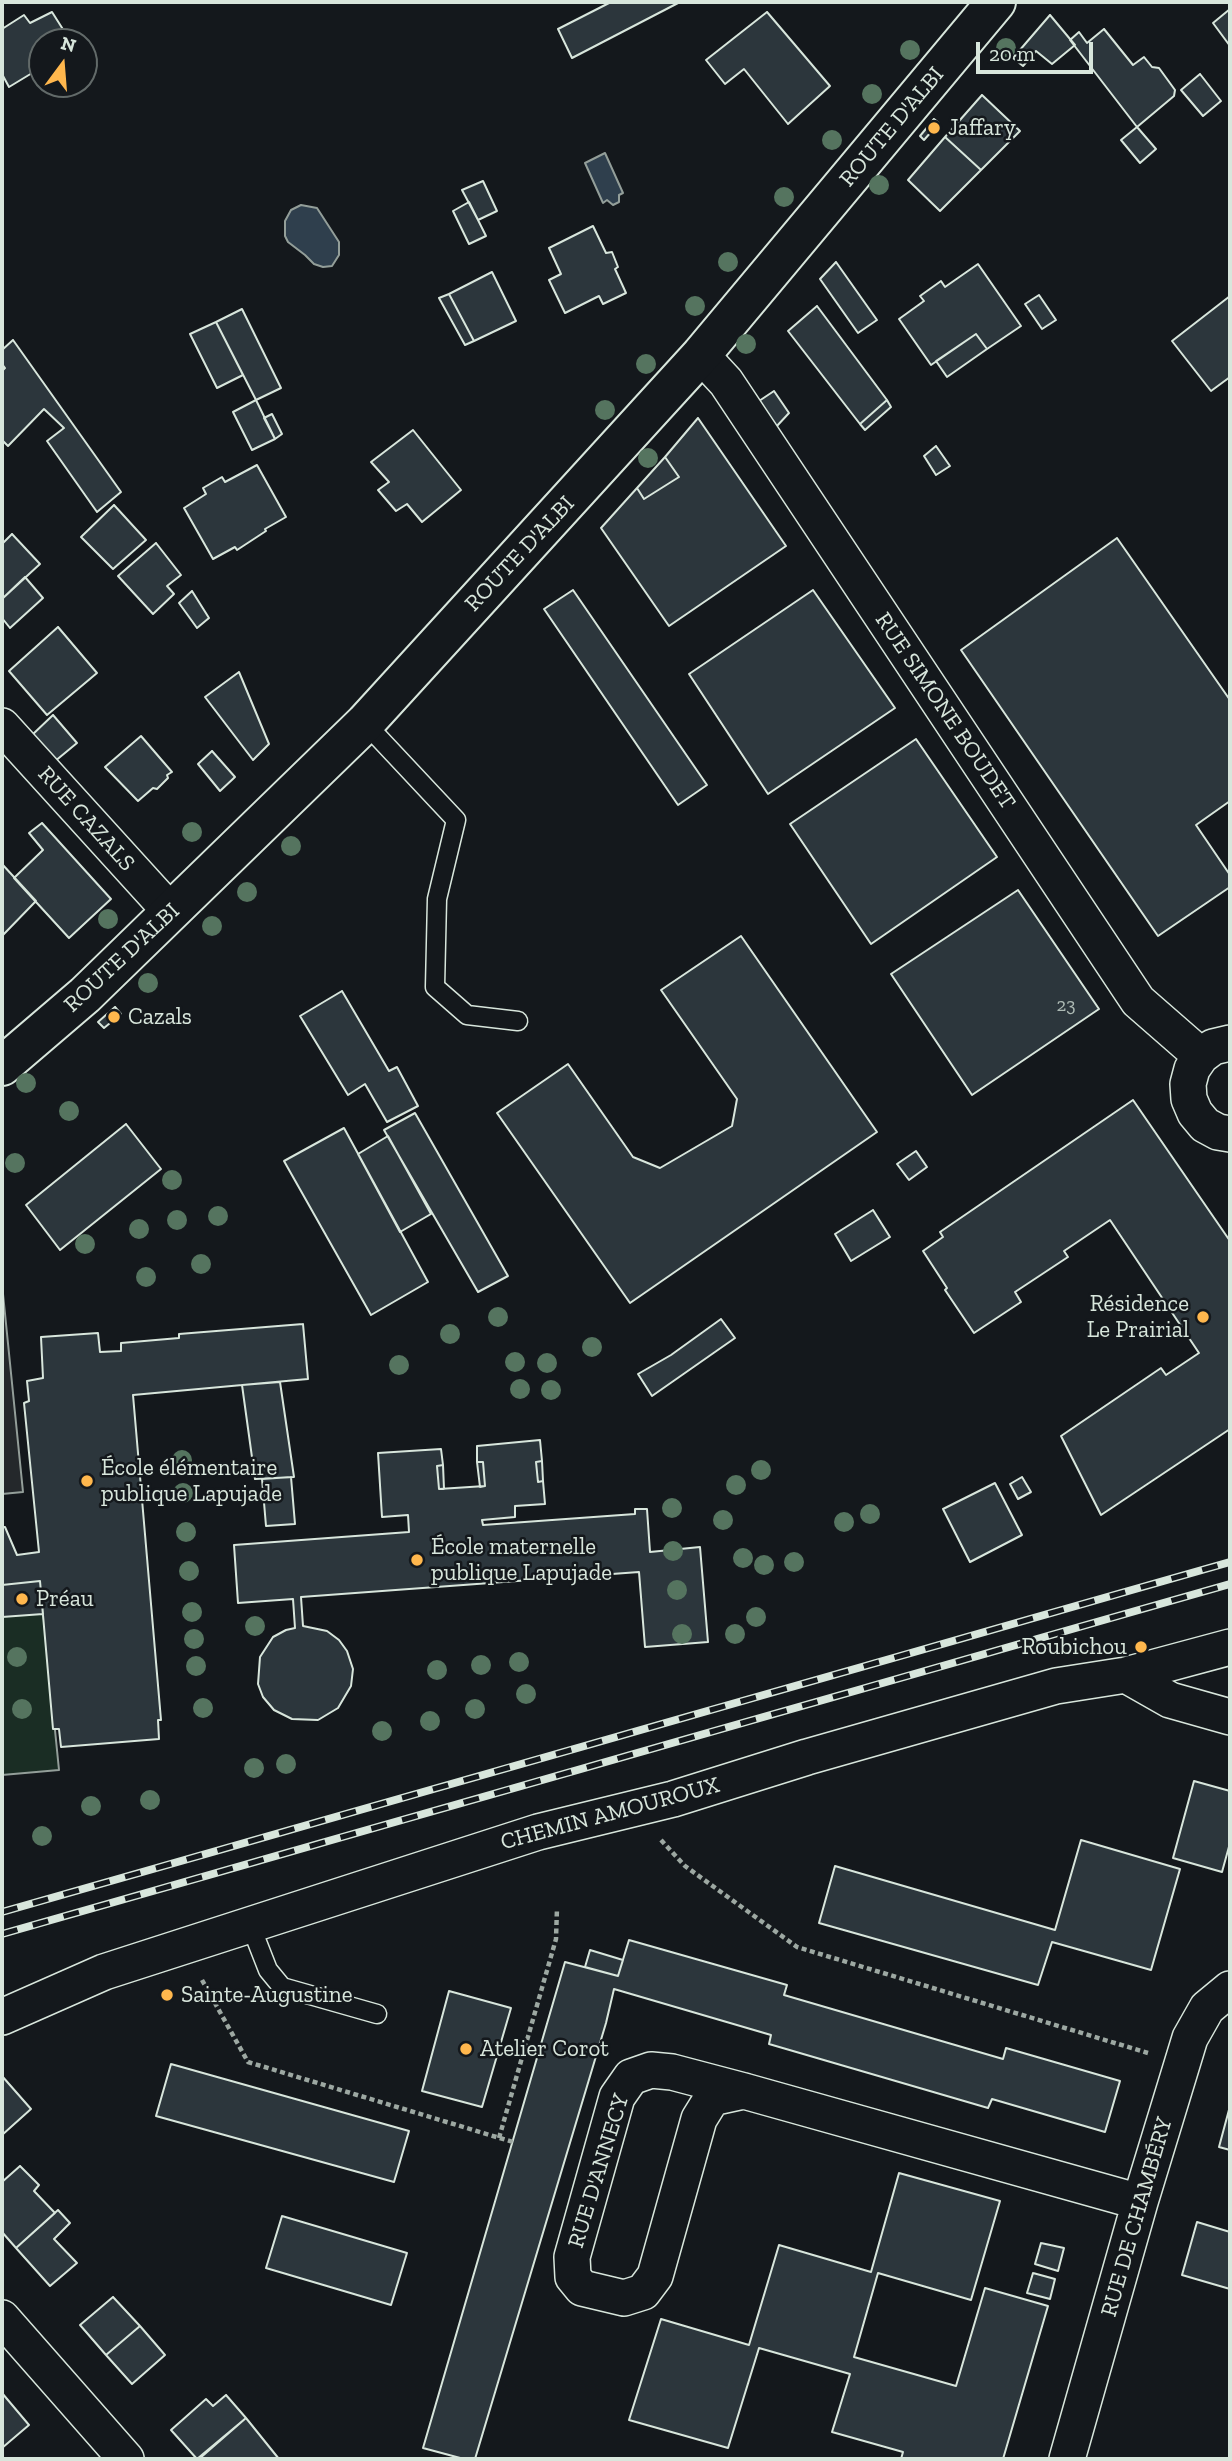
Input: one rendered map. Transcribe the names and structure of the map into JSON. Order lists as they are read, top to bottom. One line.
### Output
{"streets":{"main road":["ROUTE D'ALBI"],"street":["RUE SIMONE BOUDET","RUE CAZALS","CHEMIN AMOUROUX","RUE D'ANNECY","RUE DE CHAMBÉRY"]},"crossings":[["ROUTE D'ALBI","RUE SIMONE BOUDET"],["ROUTE D'ALBI","RUE CAZALS"],["RUE D'ANNECY","RUE DE CHAMBÉRY"]],"places":["Jaffary","Cazals","Résidence Le Prairial","École élémentaire publique Lapujade","École maternelle publique Lapujade","Préau","Roubichou","Sainte-Augustine","Atelier Corot"],"house_numbers":["23"],"scale_bar":"20 m","north":"top"}
